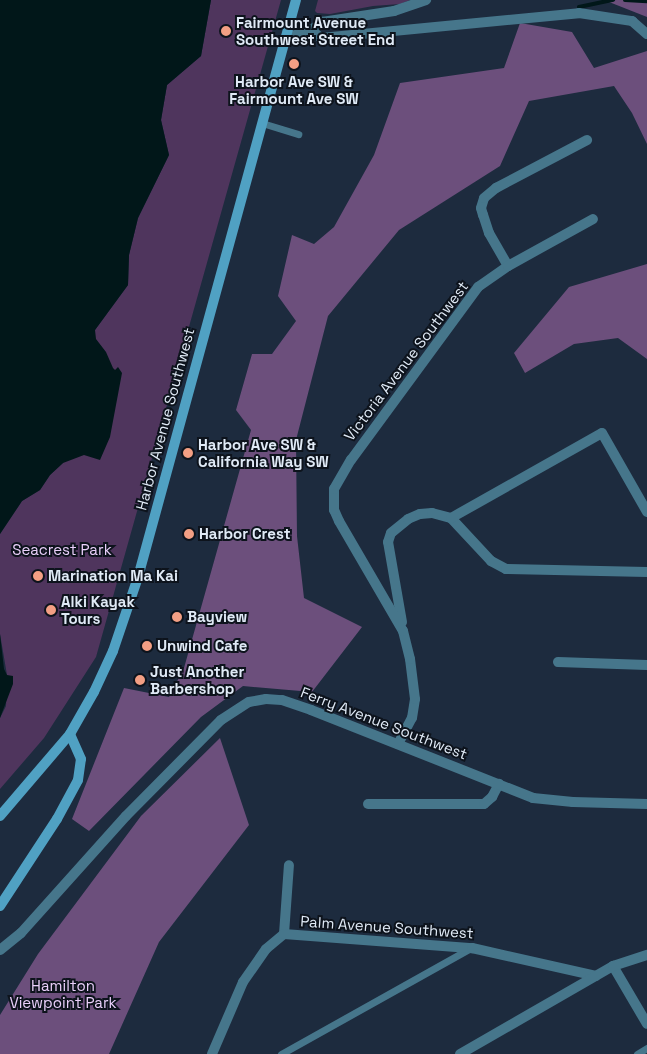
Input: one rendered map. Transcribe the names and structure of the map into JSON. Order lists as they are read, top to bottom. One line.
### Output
{"streets":{"main road":["Harbor Avenue Southwest"],"street":["Victoria Avenue Southwest","Ferry Avenue Southwest","Palm Avenue Southwest"]},"parks":["Seacrest Park","Hamilton Viewpoint Park"],"places":["Fairmount Avenue Southwest Street End","Harbor Ave SW & Fairmount Ave SW","Harbor Ave SW & California Way SW","Harbor Crest","Marination Ma Kai","Alki Kayak Tours","Bayview","Unwind Cafe","Just Another Barbershop"]}
